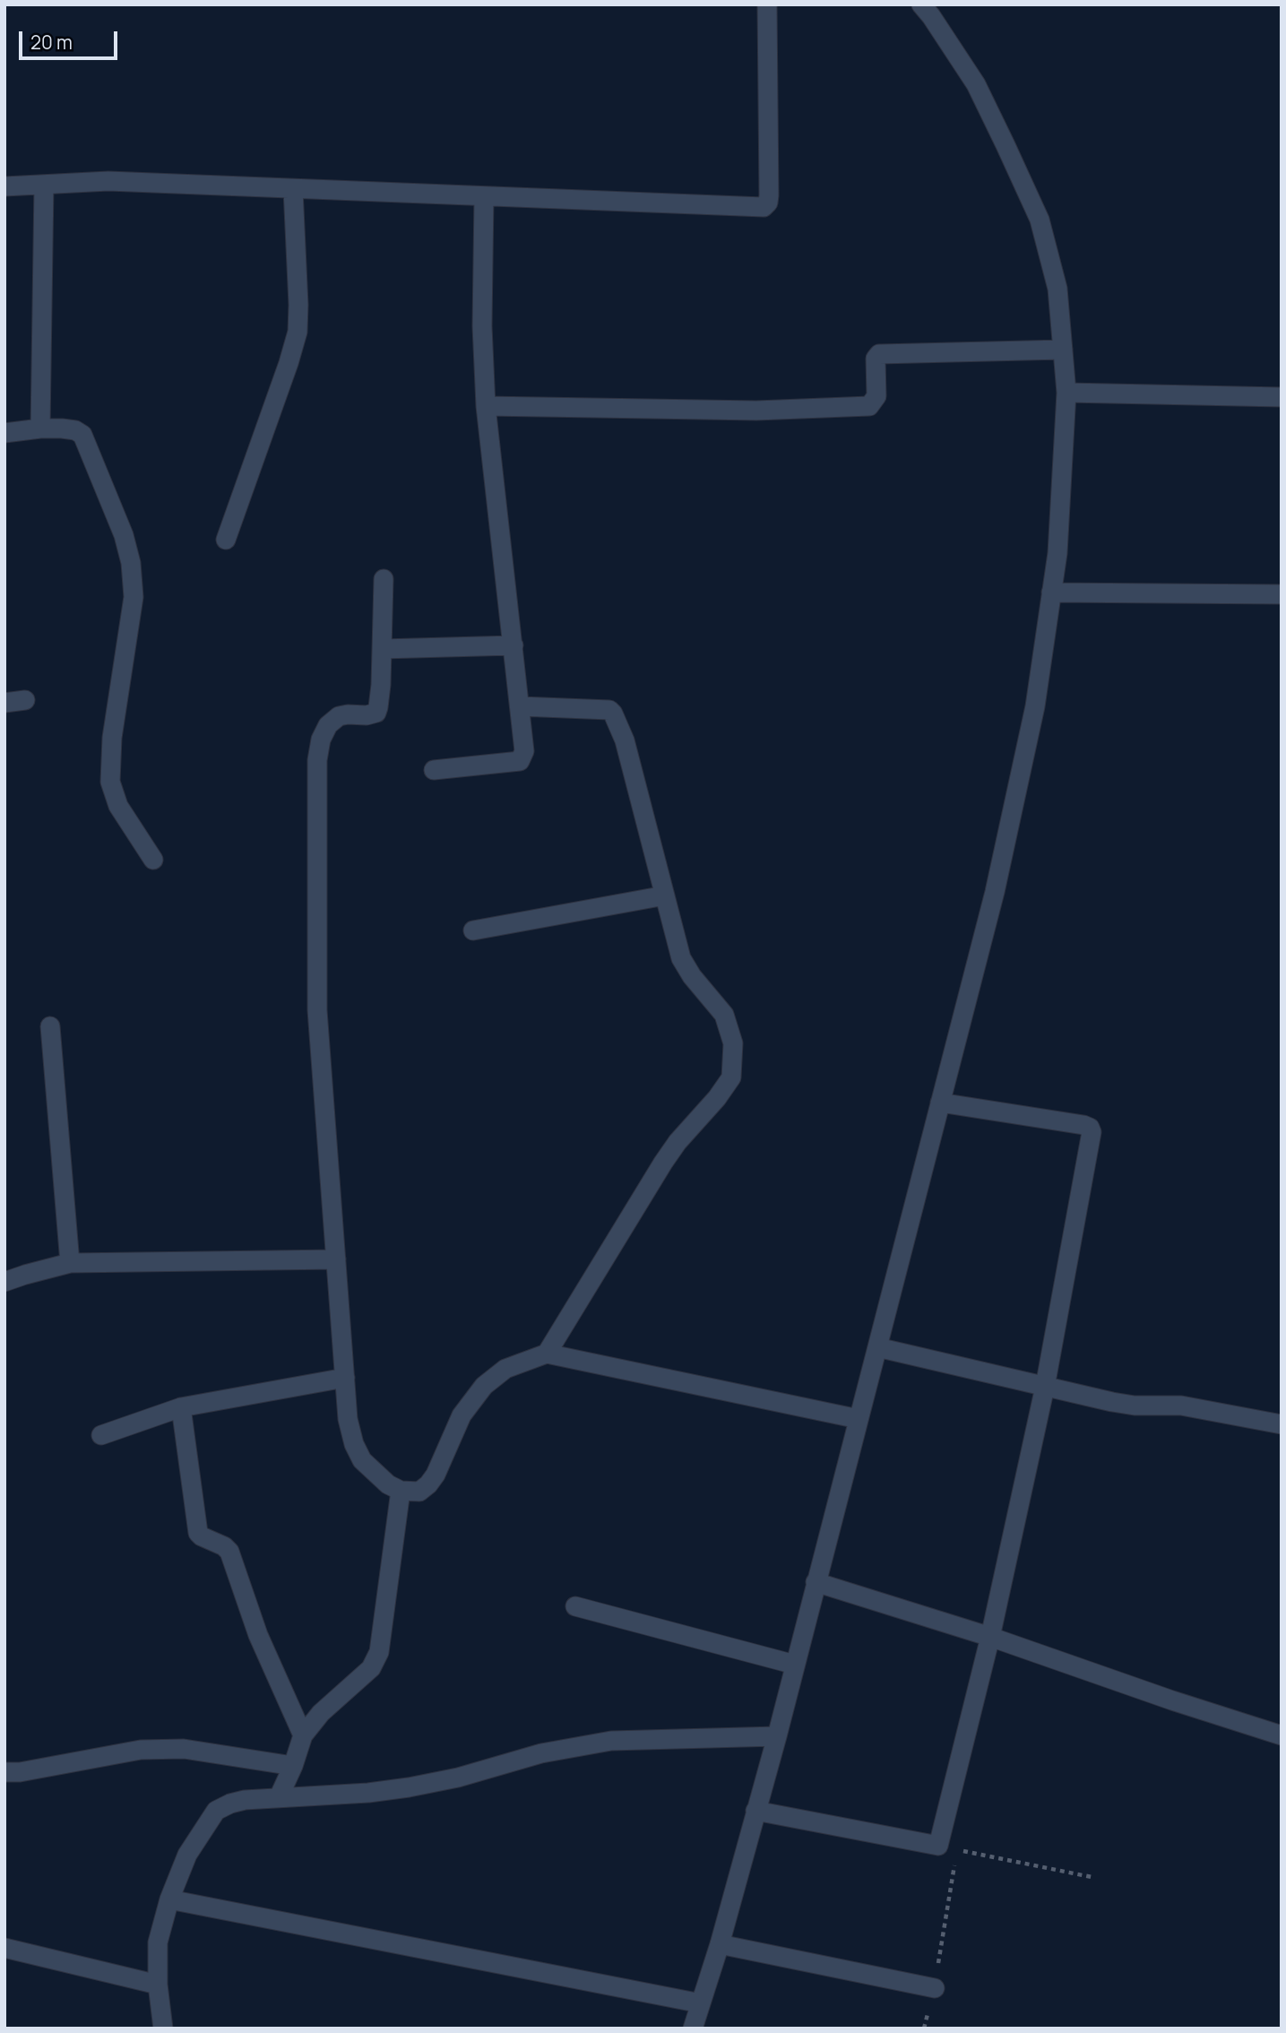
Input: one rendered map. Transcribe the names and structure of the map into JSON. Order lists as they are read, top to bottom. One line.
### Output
{"scale_bar":"20 m"}
